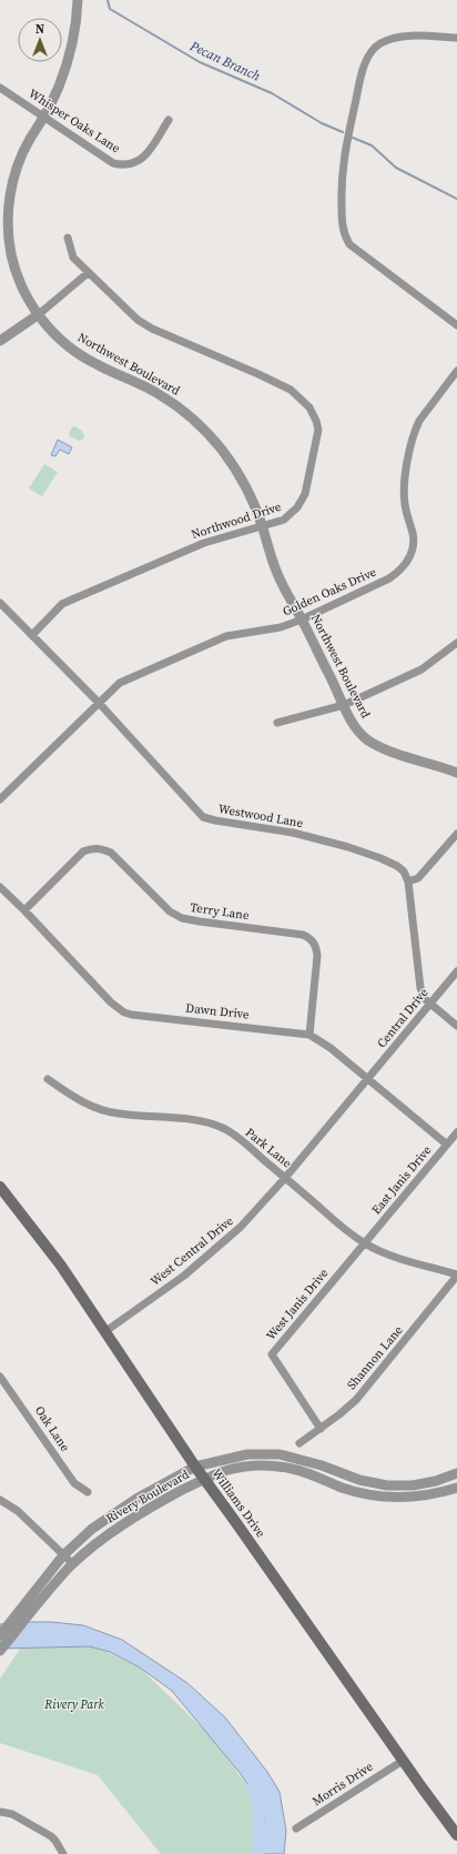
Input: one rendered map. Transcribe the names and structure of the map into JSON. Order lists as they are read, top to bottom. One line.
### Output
{"streets":{"main road":["Williams Drive"],"street":["Whisper Oaks Lane","Northwest Boulevard","Northwood Drive","Golden Oaks Drive","Westwood Lane","Terry Lane","Dawn Drive","Central Drive","Park Lane","East Janis Drive","West Central Drive","West Janis Drive","Shannon Lane","Oak Lane","Rivery Boulevard","Morris Drive"]},"crossings":[["Whisper Oaks Lane","Northwest Boulevard"],["Northwest Boulevard","Northwood Drive"],["Northwest Boulevard","Golden Oaks Drive"],["Northwood Drive","Westwood Lane"],["Golden Oaks Drive","Westwood Lane"],["Terry Lane","Dawn Drive"],["Dawn Drive","Central Drive"],["Dawn Drive","East Janis Drive"],["Central Drive","Park Lane"],["Central Drive","West Central Drive"],["Park Lane","East Janis Drive"],["Park Lane","West Central Drive"],["Park Lane","West Janis Drive"],["Park Lane","Shannon Lane"],["East Janis Drive","West Janis Drive"],["West Central Drive","Williams Drive"],["West Janis Drive","Shannon Lane"],["Rivery Boulevard","Williams Drive"],["Williams Drive","Morris Drive"]],"water":["Pecan Branch"],"parks":["Rivery Park"],"north":"top"}
